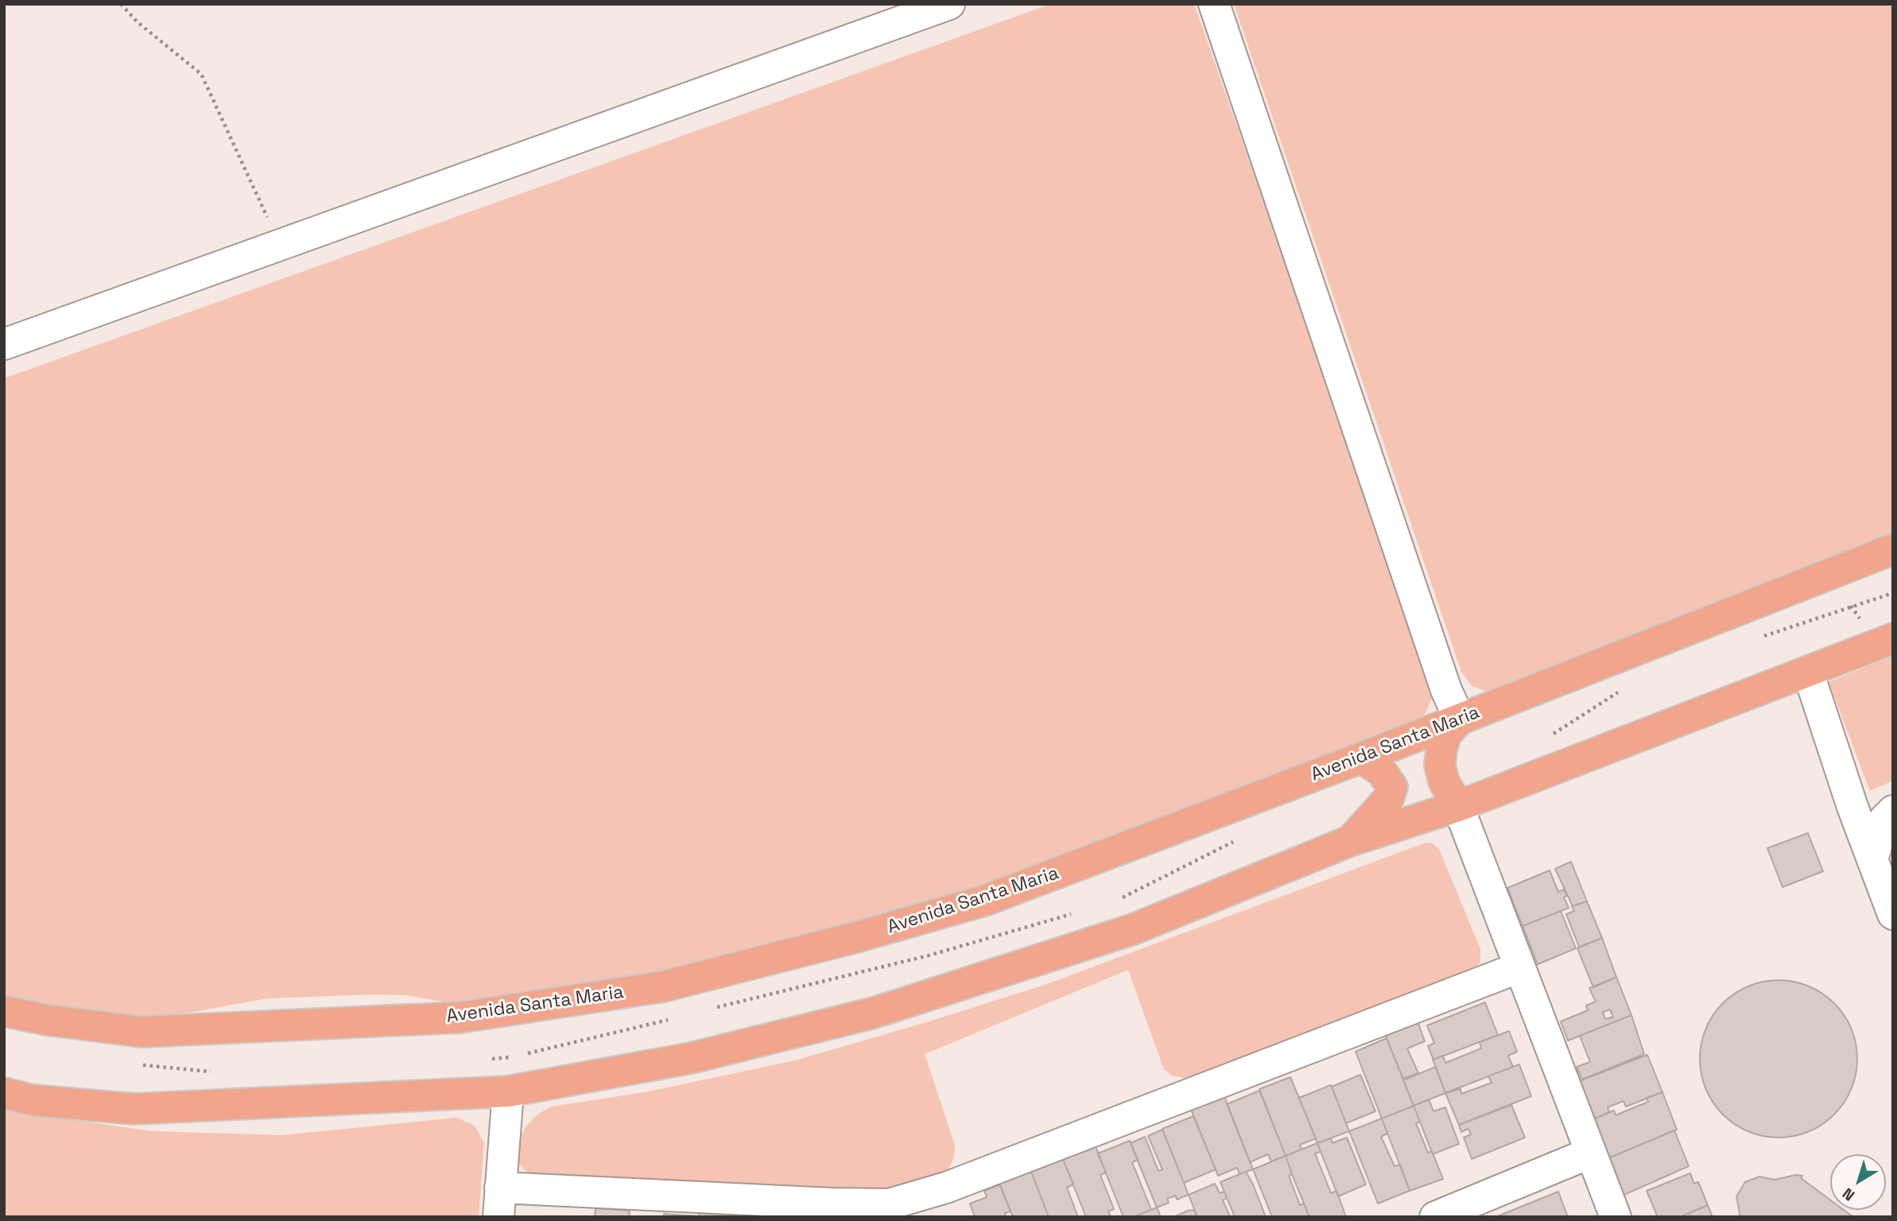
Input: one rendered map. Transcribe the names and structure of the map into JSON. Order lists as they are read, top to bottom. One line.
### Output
{"streets":{"main road":["Avenida Santa Maria"]},"north":"bottom left"}
